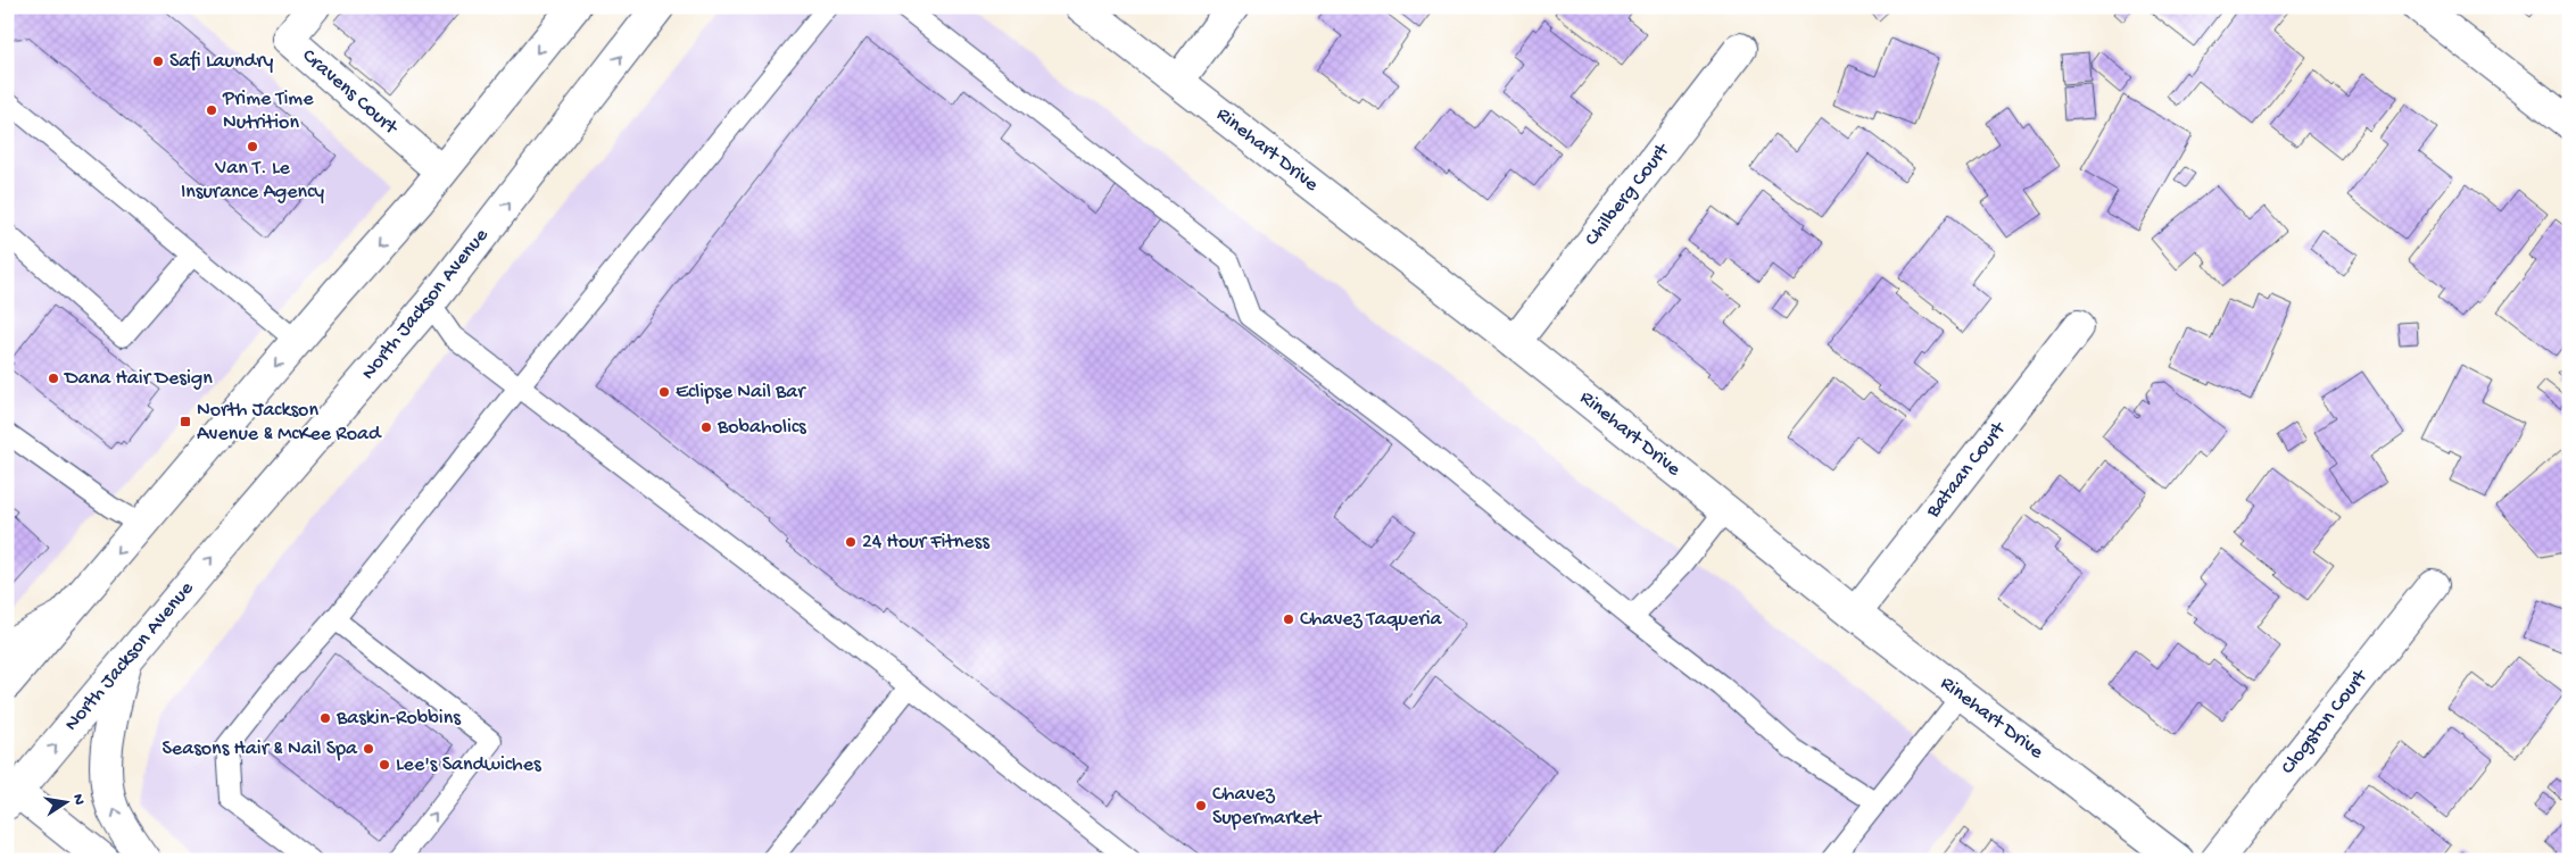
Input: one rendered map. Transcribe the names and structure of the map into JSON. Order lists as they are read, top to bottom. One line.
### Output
{"streets":{"street":["Cravens Court","Rinehart Drive","Chilberg Court","North Jackson Avenue","Bataan Court","Clogston Court"]},"crossings":[["Rinehart Drive","Chilberg Court"],["Rinehart Drive","Bataan Court"]],"places":{"other":["Safi Laundry","Prime Time Nutrition","Van T. Le Insurance Agency","Dana Hair Design","Eclipse Nail Bar","Bobaholics","24 Hour Fitness","Chavez Taqueria","Baskin-Robbins","Seasons Hair & Nail Spa","Lee's Sandwiches","Chavez Supermarket"],"transit":["North Jackson Avenue & McKee Road"]},"north":"right"}
